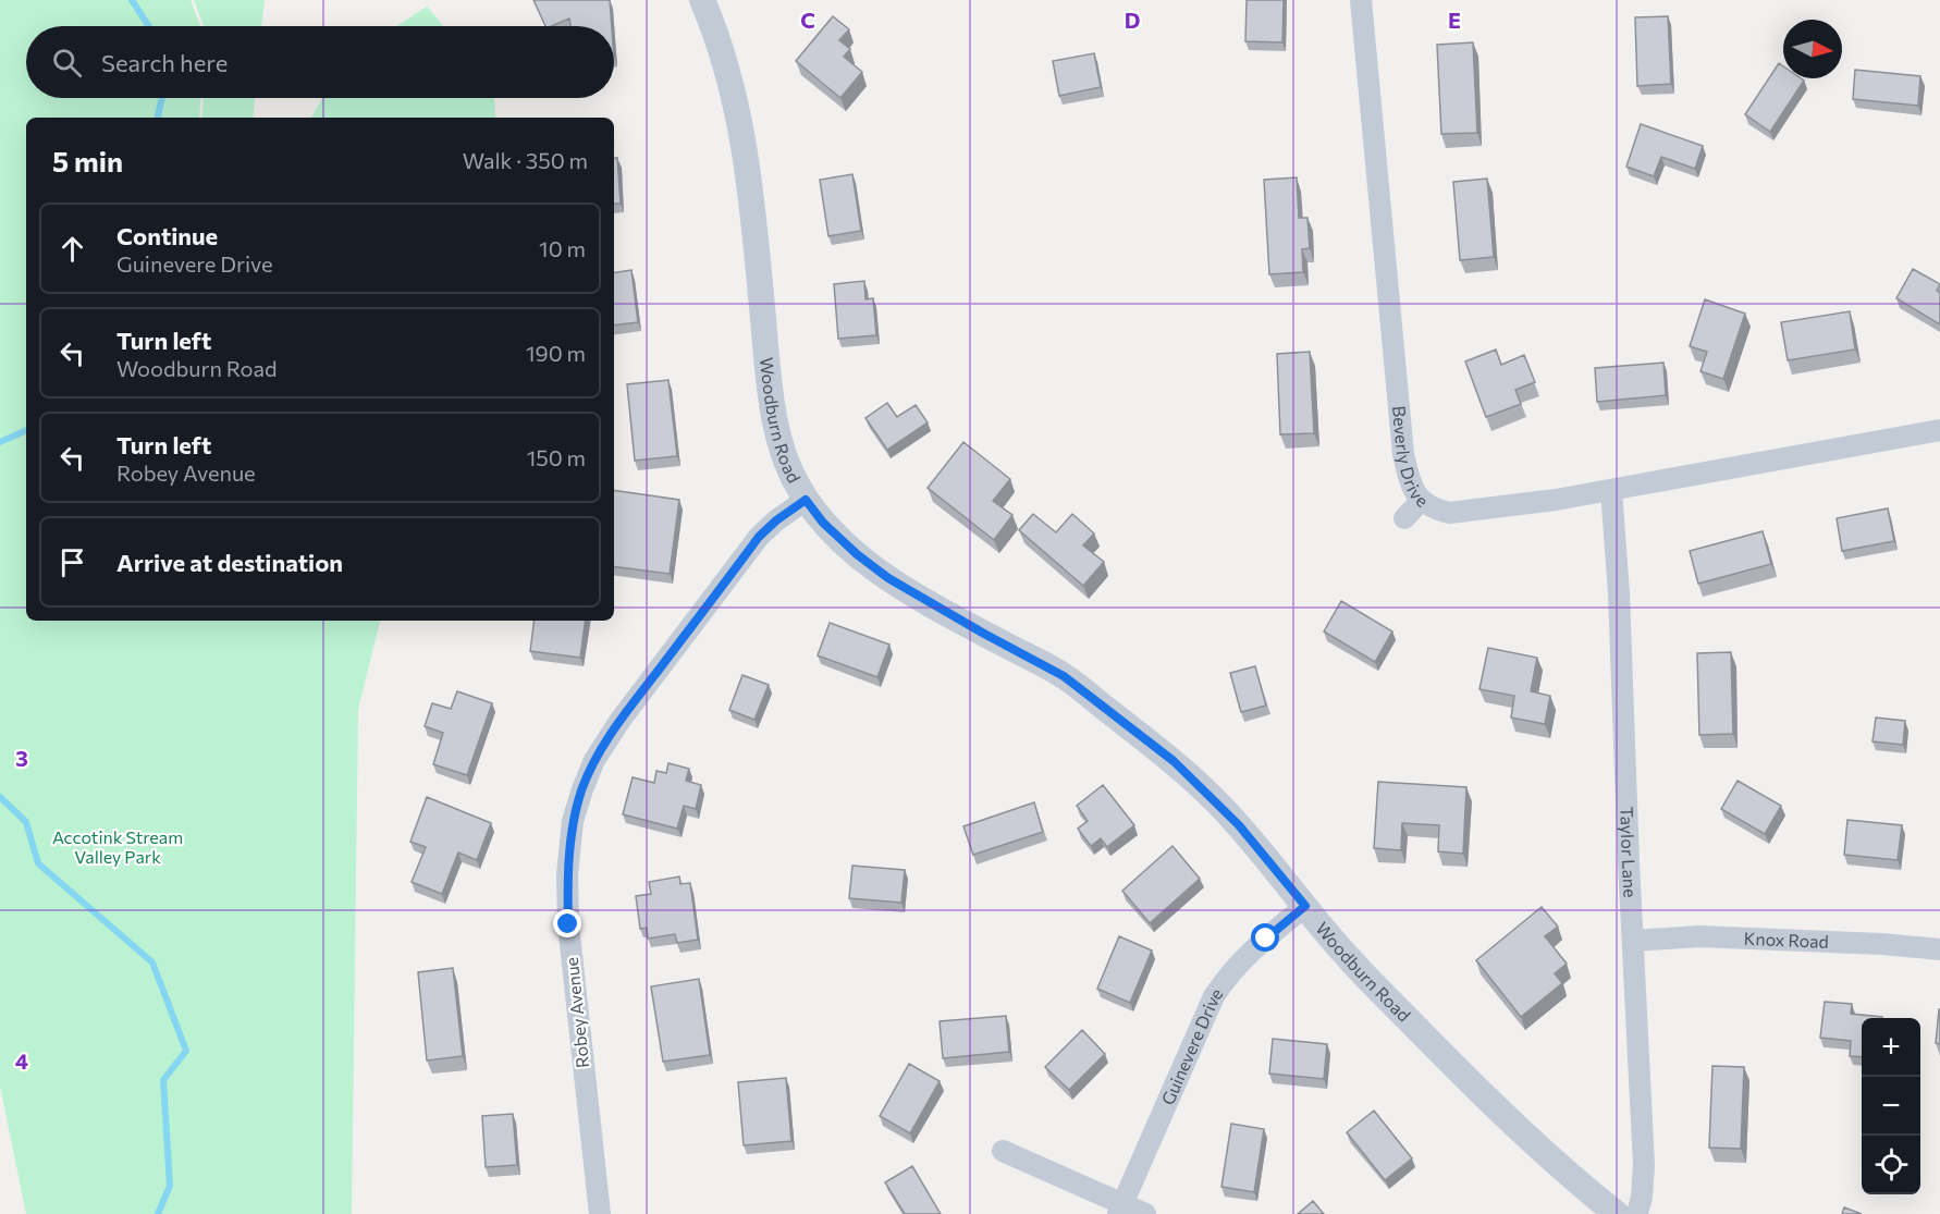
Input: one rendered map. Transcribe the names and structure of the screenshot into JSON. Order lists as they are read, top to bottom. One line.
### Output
{"streets":{"street":["Woodburn Road","Beverly Drive","Taylor Lane","Knox Road","Robey Avenue","Guinevere Drive"]},"crossings":[["Woodburn Road","Robey Avenue"],["Woodburn Road","Guinevere Drive"],["Beverly Drive","Taylor Lane"],["Taylor Lane","Knox Road"]],"parks":["Accotink Stream Valley Park"],"north":"right","page":{"search":"Search here","heading":["5 min","Walk · 350 m"],"list":[["Continue","Guinevere Drive","10 m"],["Turn left","Woodburn Road","190 m"],["Turn left","Robey Avenue","150 m"],"Arrive at destination"],"map_buttons":["+","−"]},"grid":{"columns":["C","D","E"],"rows":["3","4"]}}
